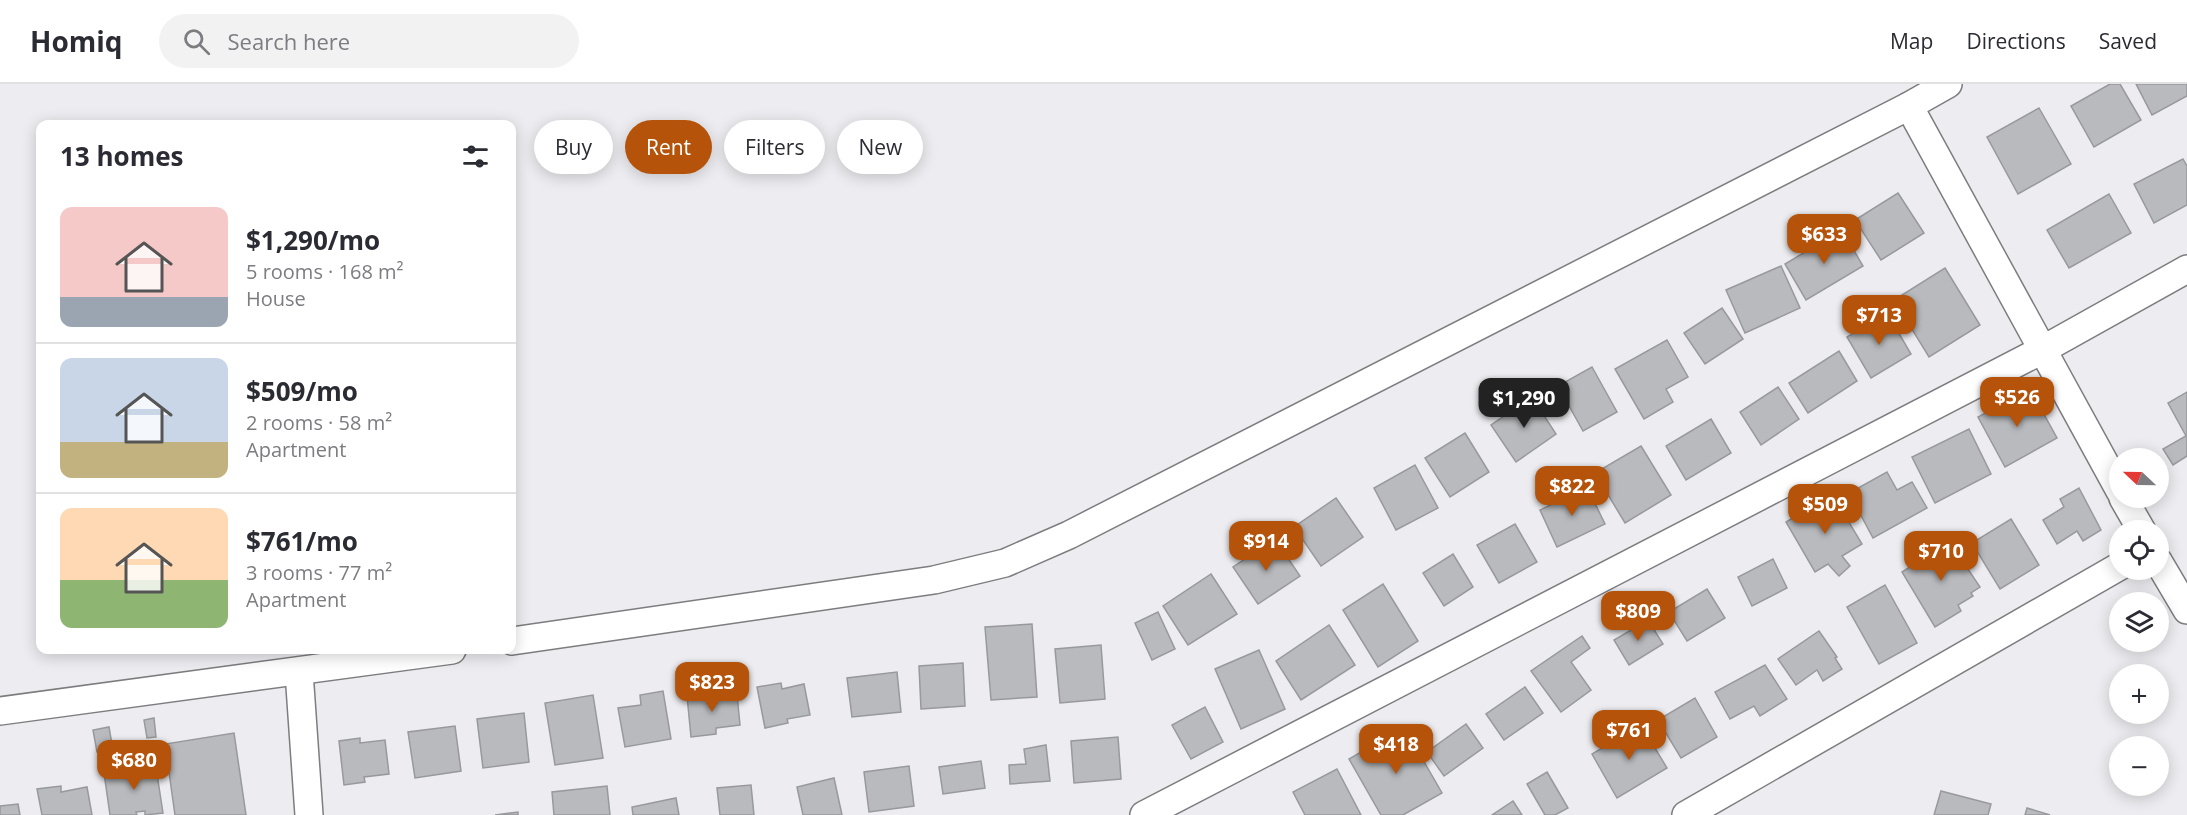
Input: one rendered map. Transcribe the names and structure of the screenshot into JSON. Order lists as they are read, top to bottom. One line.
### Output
{"north":"left","page":{"header":"Homiq","search":"Search here","nav":["Map","Directions","Saved"],"chip":["Buy","Rent","Filters","New"],"heading":"13 homes","list":[{"name":"$1,290/mo","note":"5 rooms · 168 m² · House"},{"name":"$509/mo","note":"2 rooms · 58 m² · Apartment"},{"name":"$761/mo","note":"3 rooms · 77 m² · Apartment"}],"price":["$633","$713","$526","$1,290","$822","$509","$914","$710","$809","$823","$761","$418","$680"],"map_buttons":["+","−"]}}
